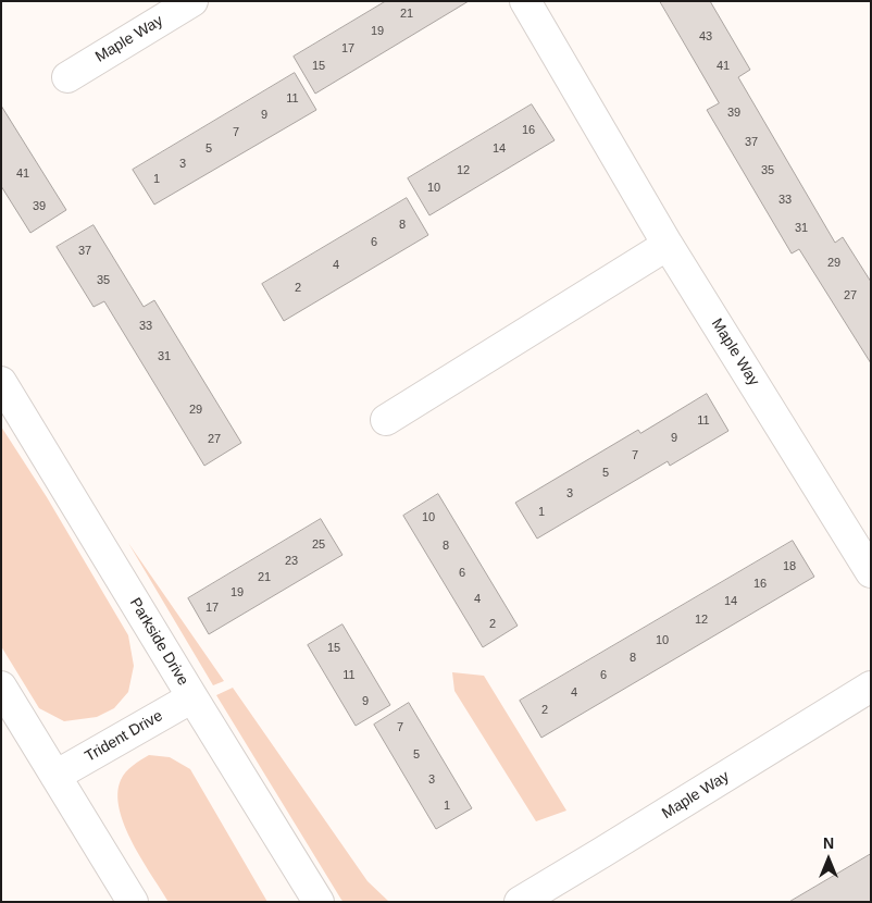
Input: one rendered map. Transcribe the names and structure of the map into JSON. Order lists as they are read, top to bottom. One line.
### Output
{"streets":{"street":["Maple Way","Parkside Drive","Trident Drive"]},"crossings":[["Parkside Drive","Trident Drive"]],"house_numbers":["21","19","43","17","15","41","11","39","9","16","7","37","5","14","3","12","35","41","1","10","33","39","8","31","6","37","29","4","35","2","27","33","31","29","11","9","27","7","5","3","1","10","25","8","23","18","6","21","16","19","4","14","17","12","2","10","15","8","11","6","4","9","2","7","5","3","1"],"north":"top"}
